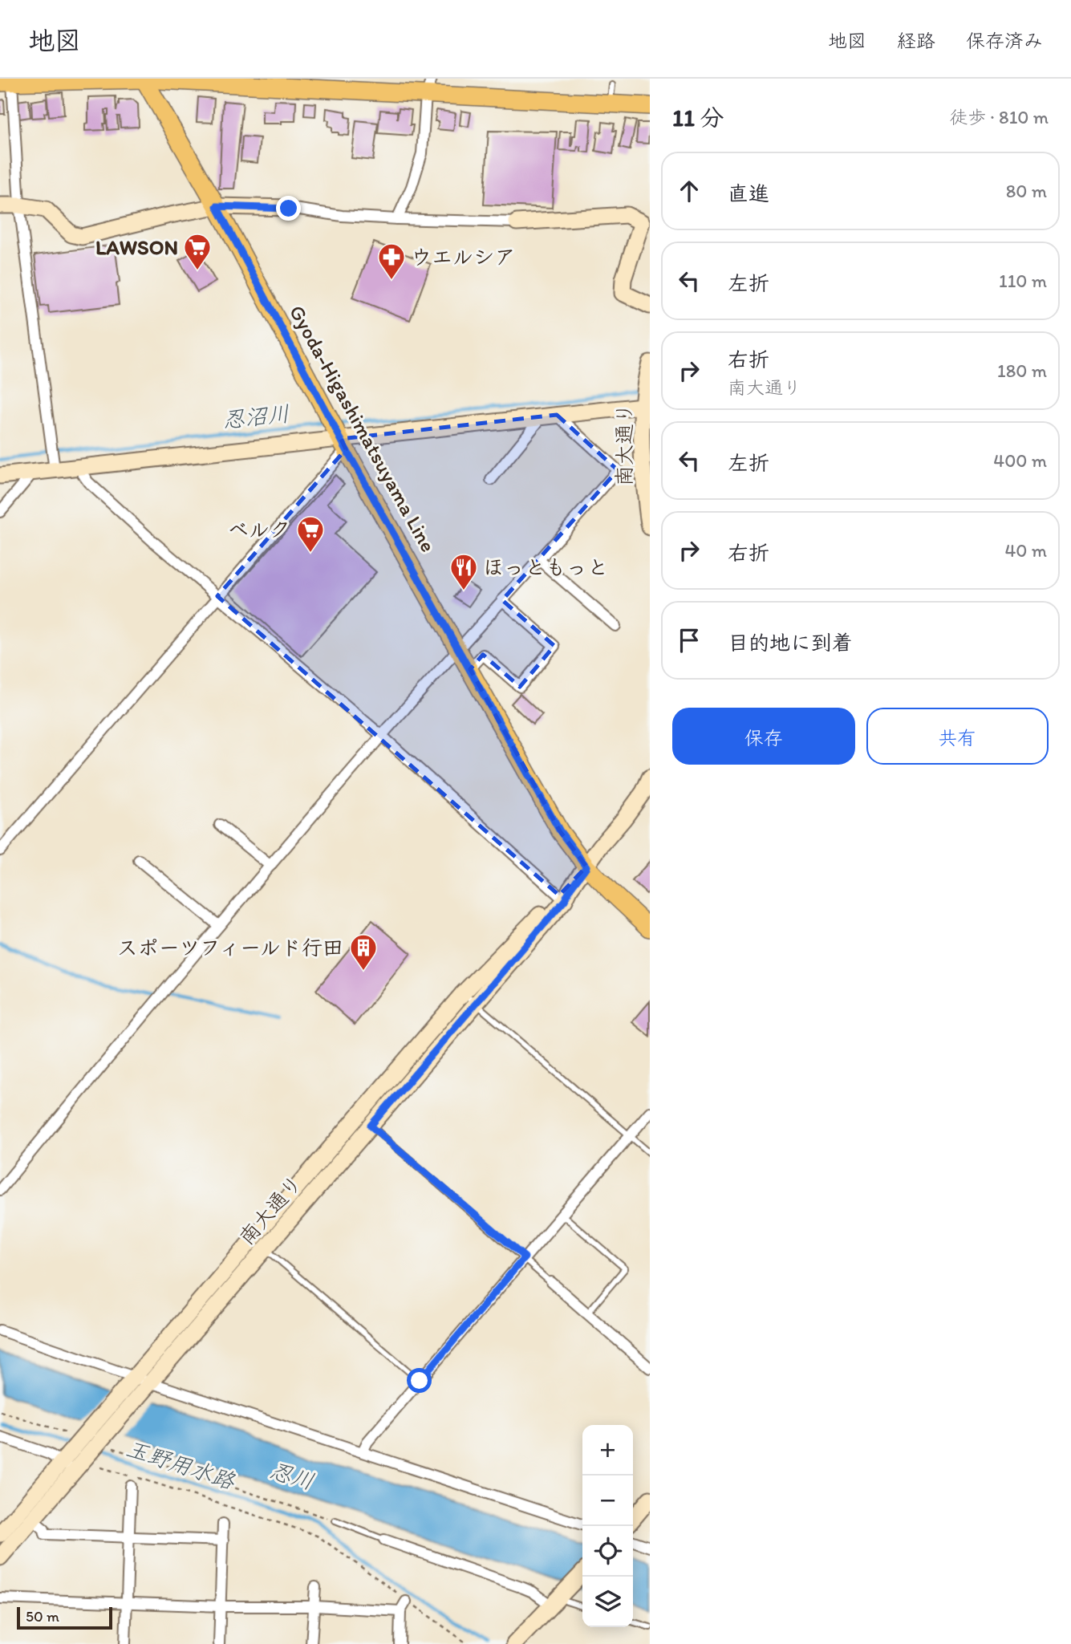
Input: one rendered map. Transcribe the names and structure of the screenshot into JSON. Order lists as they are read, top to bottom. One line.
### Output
{"streets":{"main road":["Gyoda-Higashimatsuyama Line"],"street":["南大通り"]},"crossings":[["Gyoda-Higashimatsuyama Line","南大通り"]],"water":["忍沼川","玉野用水路","忍川"],"places":{"supermarket":["LAWSON","ベルク"],"pharmacy":["ウエルシア"],"restaurant":["ほっともっと"],"building":["スポーツフィールド行田"]},"scale_bar":"50 m","page":{"header":"地図","nav":["地図","経路","保存済み"],"heading":["11 分","徒歩 · 810 m"],"list":[["直進","80 m"],["左折","110 m"],["右折","南大通り","180 m"],["左折","400 m"],["右折","40 m"],"目的地に到着"],"buttons":["保存","共有"],"map_buttons":["+","−"],"scale":"50 m"}}
